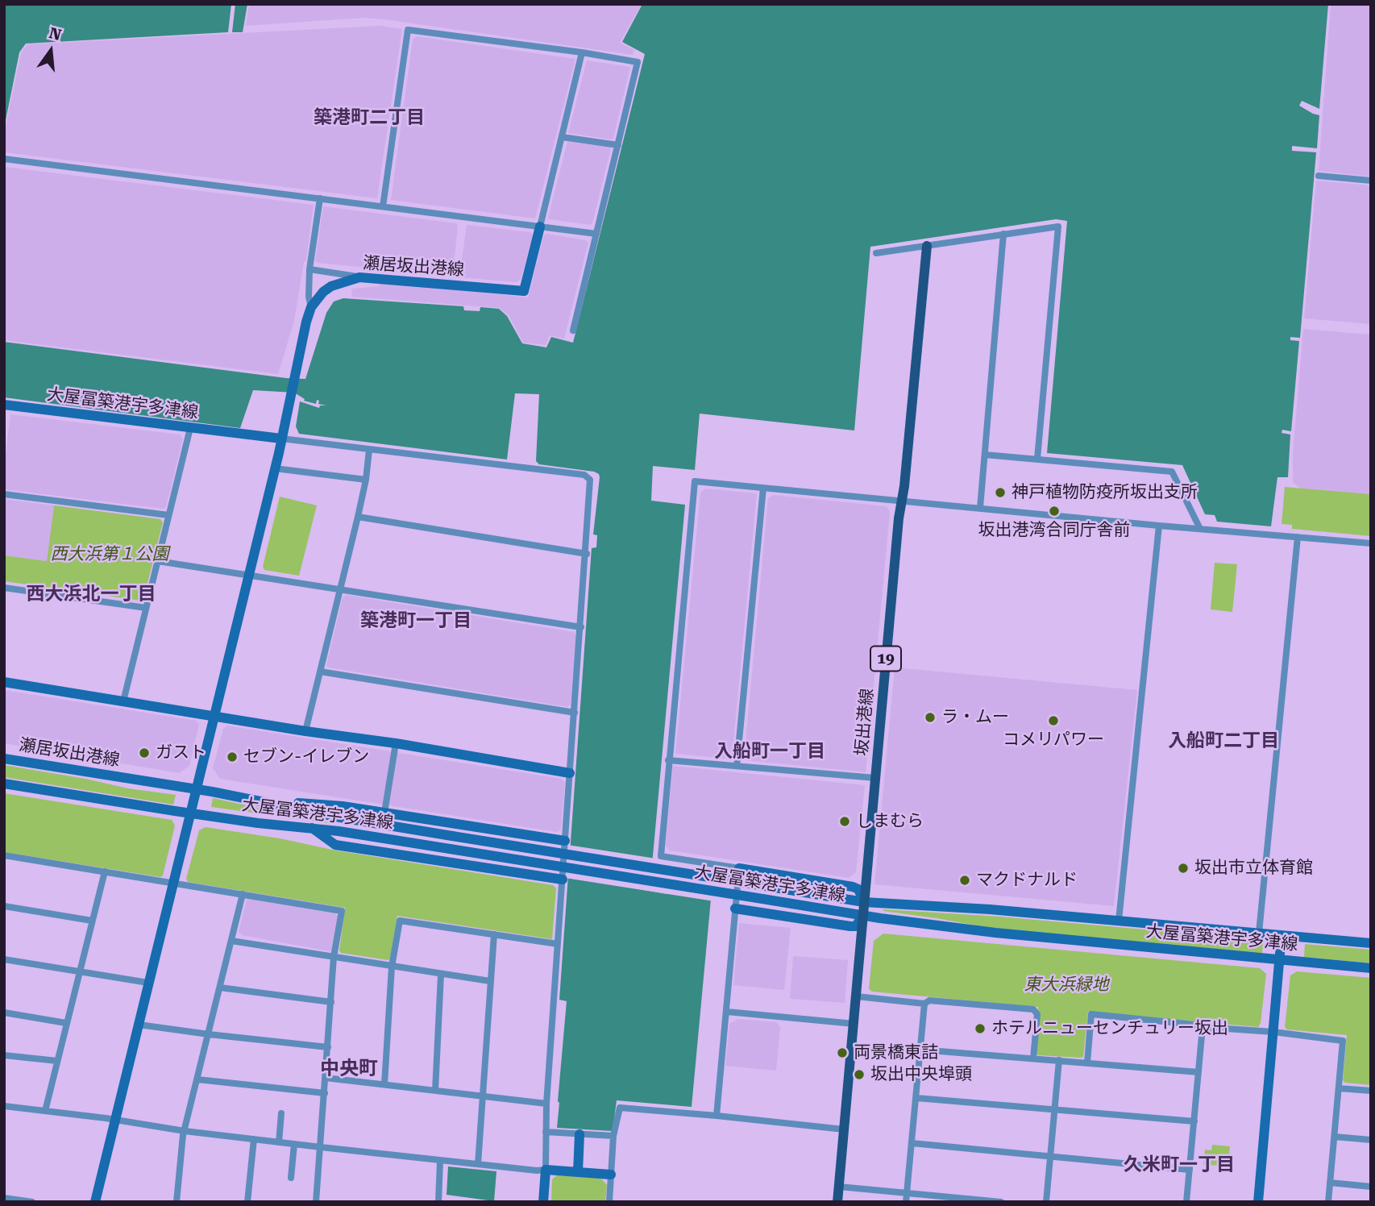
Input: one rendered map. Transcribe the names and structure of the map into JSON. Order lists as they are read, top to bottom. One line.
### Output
{"streets":{"main road":["瀬居坂出港線","大屋冨築港宇多津線","19","坂出港線"]},"crossings":[["瀬居坂出港線","大屋冨築港宇多津線"],["大屋冨築港宇多津線","坂出港線"]],"districts":["築港町二丁目","西大浜北一丁目","築港町一丁目","入船町二丁目","入船町一丁目","中央町","久米町一丁目"],"parks":["西大浜第１公園","東大浜緑地"],"places":["神戸植物防疫所坂出支所","坂出港湾合同庁舎前","ラ・ムー","コメリパワー","ガスト","セブン-イレブン","しまむら","坂出市立体育館","マクドナルド","ホテルニューセンチュリー坂出","両景橋東詰","坂出中央埠頭"],"north":"top"}
